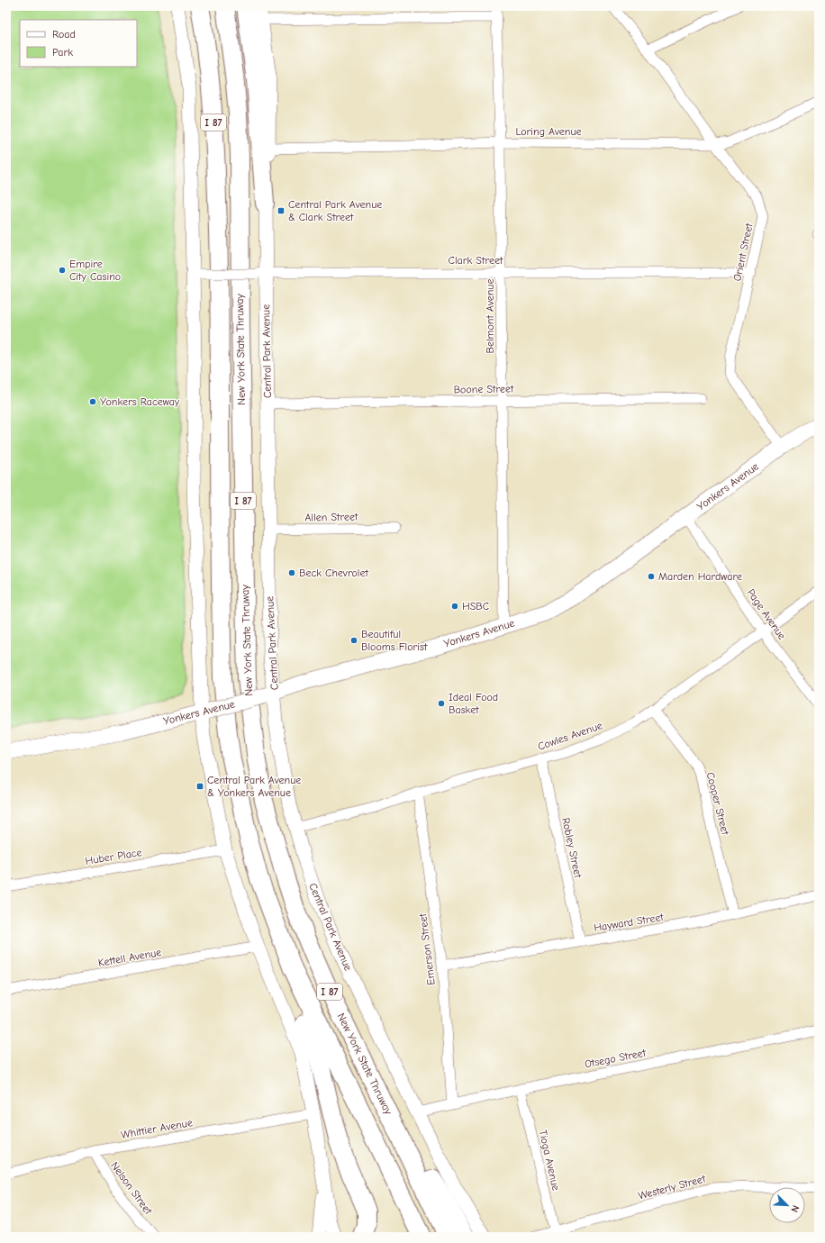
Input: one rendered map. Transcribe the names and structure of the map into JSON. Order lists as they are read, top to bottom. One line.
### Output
{"streets":{"highway":["I 87","New York State Thruway"],"main road":["Central Park Avenue","Yonkers Avenue"],"street":["Loring Avenue","Orient Street","Clark Street","Belmont Avenue","Boone Street","Allen Street","Page Avenue","Cowles Avenue","Cooper Street","Robley Street","Huber Place","Hayward Street","Emerson Street","Kettell Avenue","Otsego Street","Whittier Avenue","Tioga Avenue","Westerly Street","Nelson Street"]},"crossings":[["Loring Avenue","Orient Street"],["Loring Avenue","Belmont Avenue"],["Loring Avenue","Central Park Avenue"],["Orient Street","Clark Street"],["Orient Street","Yonkers Avenue"],["Clark Street","Belmont Avenue"],["Clark Street","Central Park Avenue"],["Belmont Avenue","Boone Street"],["Belmont Avenue","Yonkers Avenue"],["Central Park Avenue","Boone Street"],["Central Park Avenue","Yonkers Avenue"],["Central Park Avenue","Allen Street"],["Central Park Avenue","Cowles Avenue"],["Central Park Avenue","Otsego Street"],["Yonkers Avenue","Page Avenue"],["Page Avenue","Cowles Avenue"],["Cowles Avenue","Cooper Street"],["Cowles Avenue","Robley Street"],["Cowles Avenue","Emerson Street"],["Cooper Street","Hayward Street"],["Robley Street","Hayward Street"],["Hayward Street","Emerson Street"],["Emerson Street","Otsego Street"],["Otsego Street","Tioga Avenue"],["Whittier Avenue","Nelson Street"],["Tioga Avenue","Westerly Street"]],"places":{"transit":["Central Park Avenue & Clark Street","Central Park Avenue & Yonkers Avenue"],"other":["Empire City Casino","Yonkers Raceway","Beck Chevrolet","Marden Hardware","HSBC","Beautiful Blooms Florist","Ideal Food Basket"]},"legend":["Road","Park"],"north":"bottom right"}
